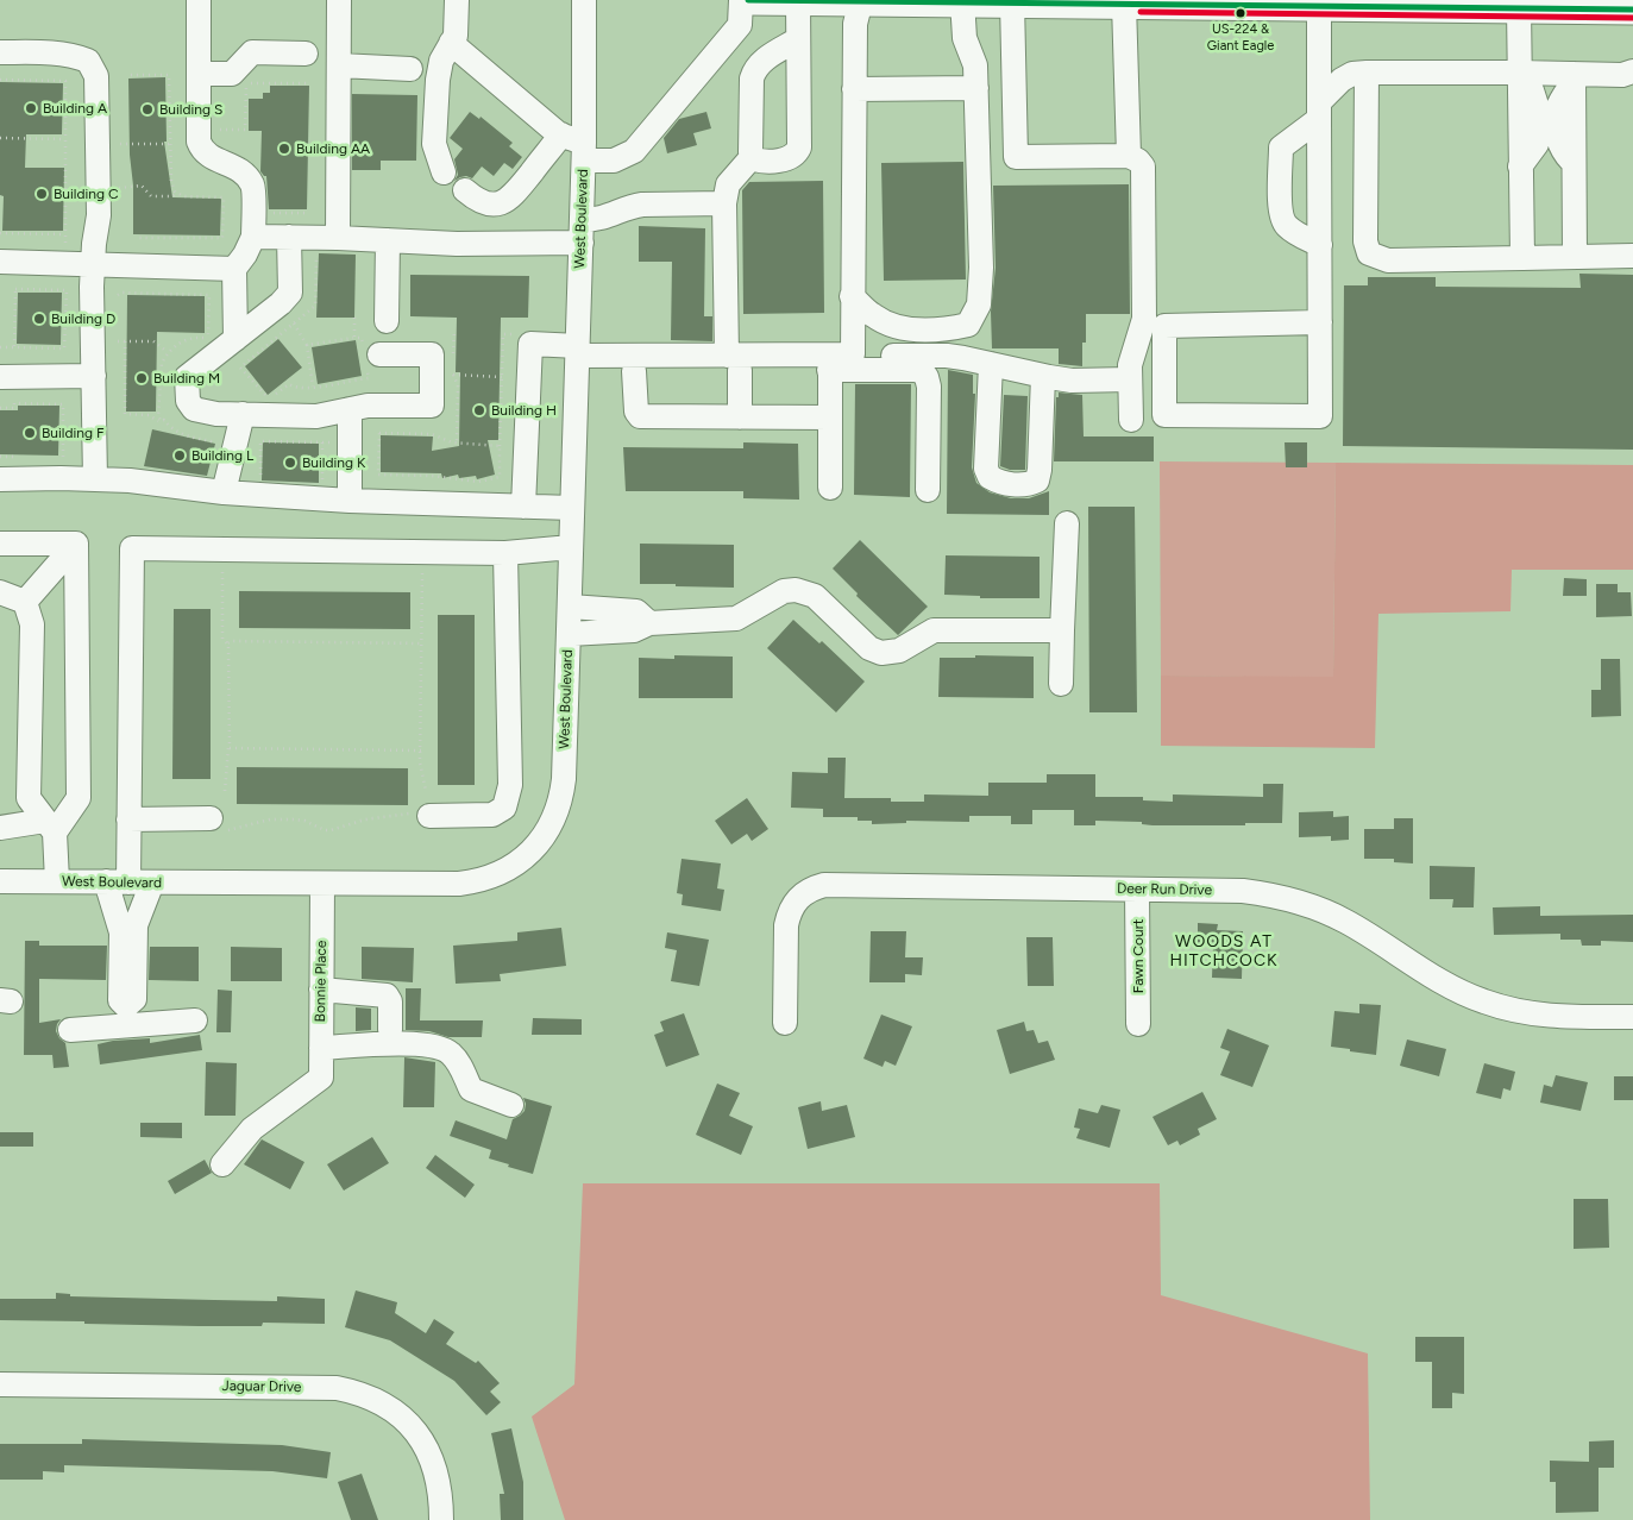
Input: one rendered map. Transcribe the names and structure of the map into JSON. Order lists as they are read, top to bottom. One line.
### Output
{"streets":{"street":["West Boulevard","Deer Run Drive","Fawn Court","Bonnie Place","Jaguar Drive"]},"crossings":[["West Boulevard","Bonnie Place"],["Deer Run Drive","Fawn Court"]],"districts":["WOODS AT HITCHCOCK"],"places":["US-224 & Giant Eagle","Building A","Building S","Building AA","Building C","Building D","Building M","Building H","Building F","Building L","Building K"]}
